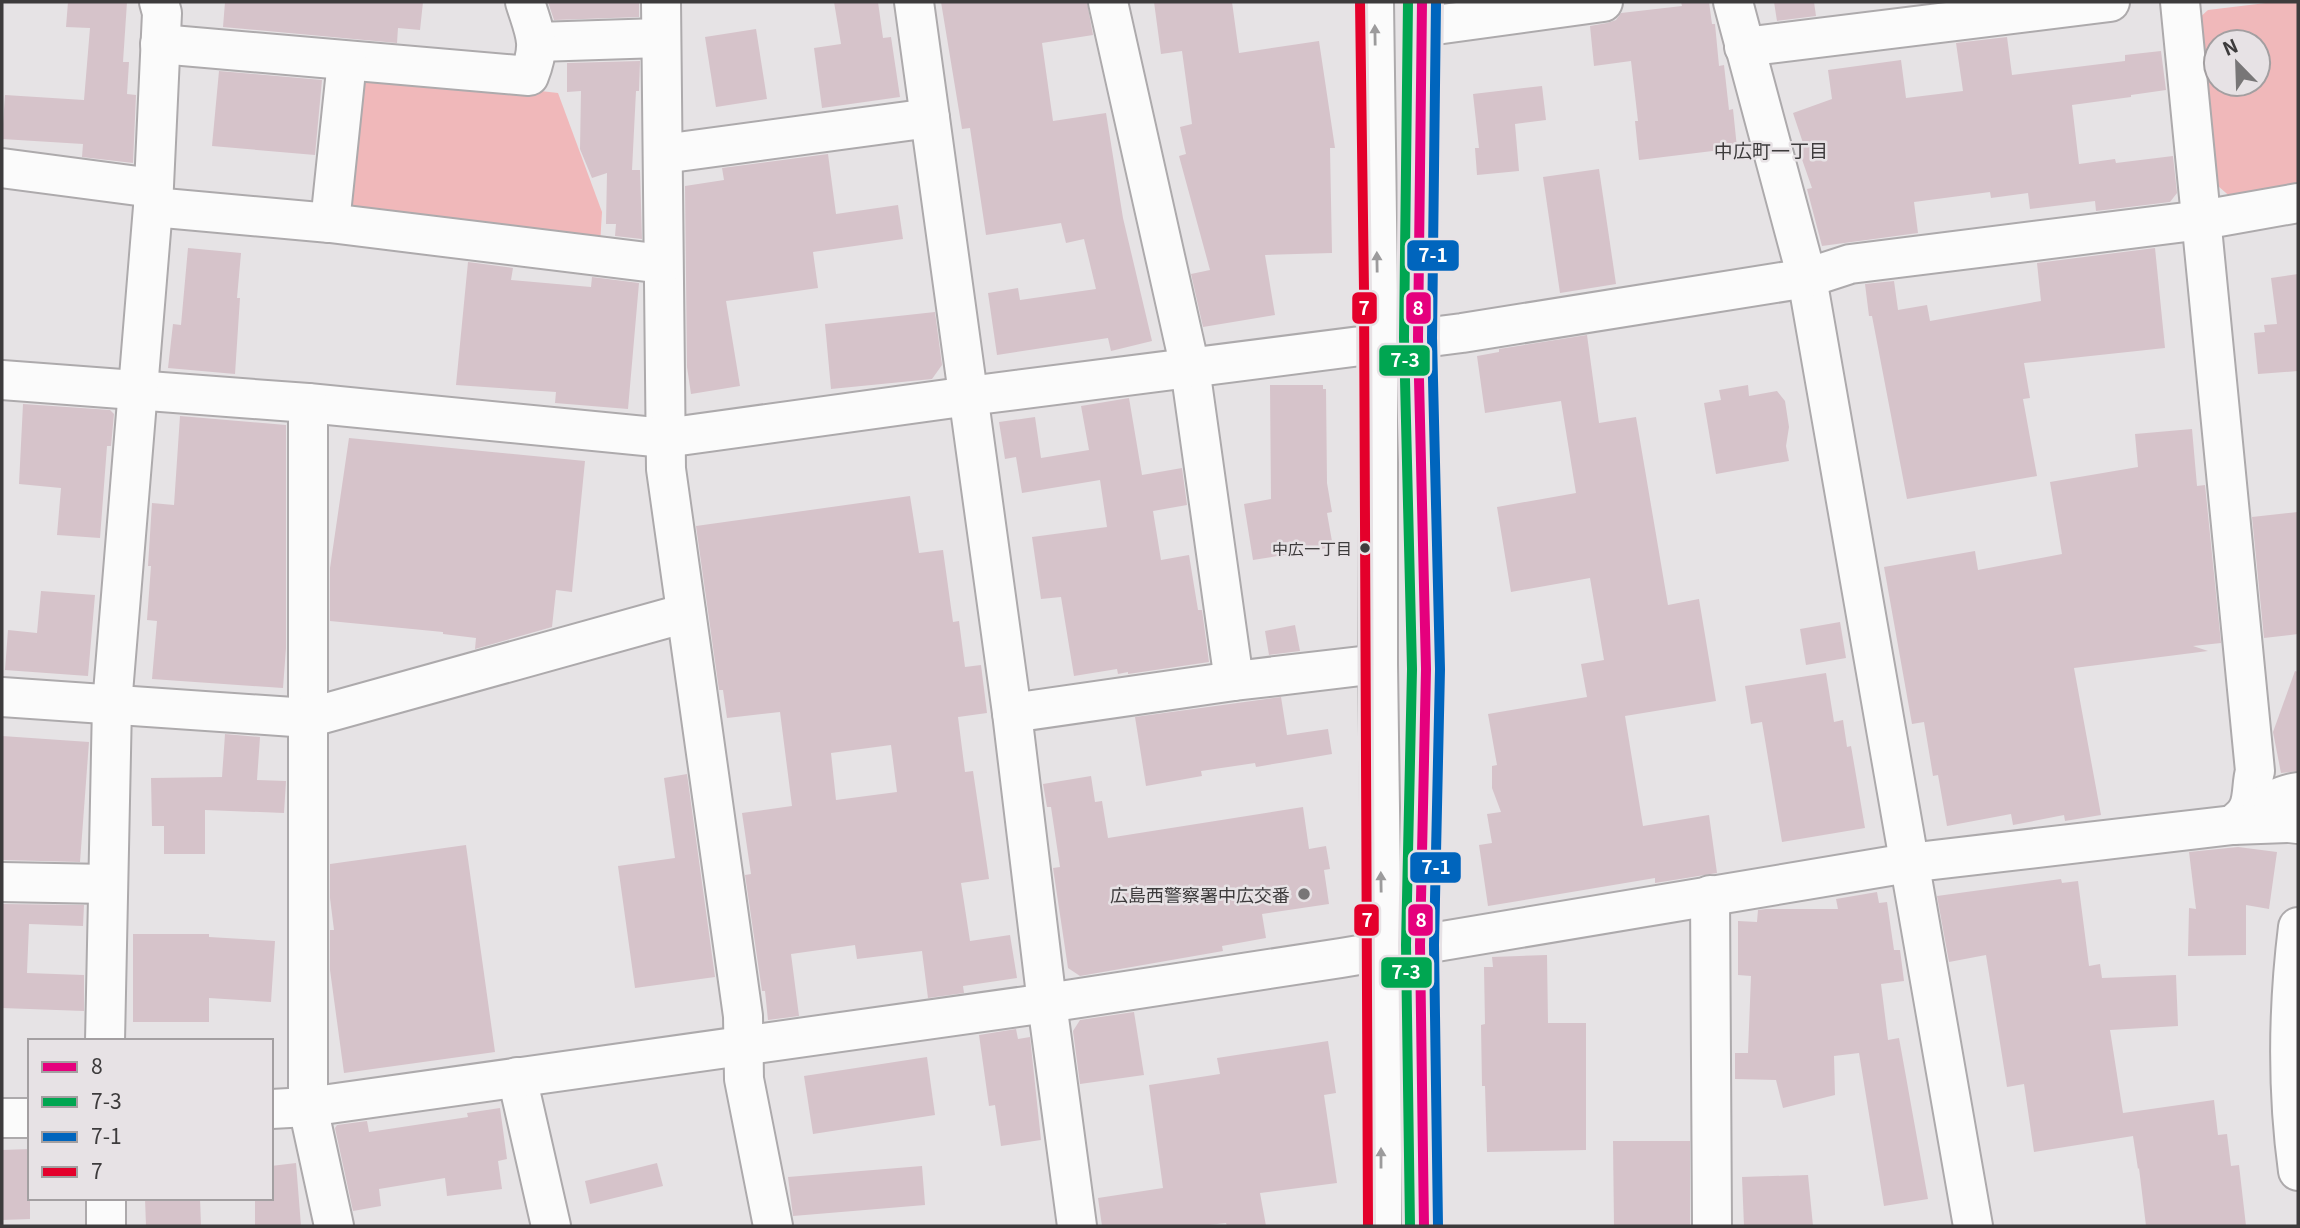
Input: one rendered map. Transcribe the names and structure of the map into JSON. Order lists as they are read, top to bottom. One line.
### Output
{"districts":["中広町一丁目"],"places":["中広一丁目","広島西警察署中広交番"],"lines":["transit line 8","transit line 7-3","transit line 7-1","transit line 7"],"legend":["8","7-3","7-1","7"],"north":"top left"}
